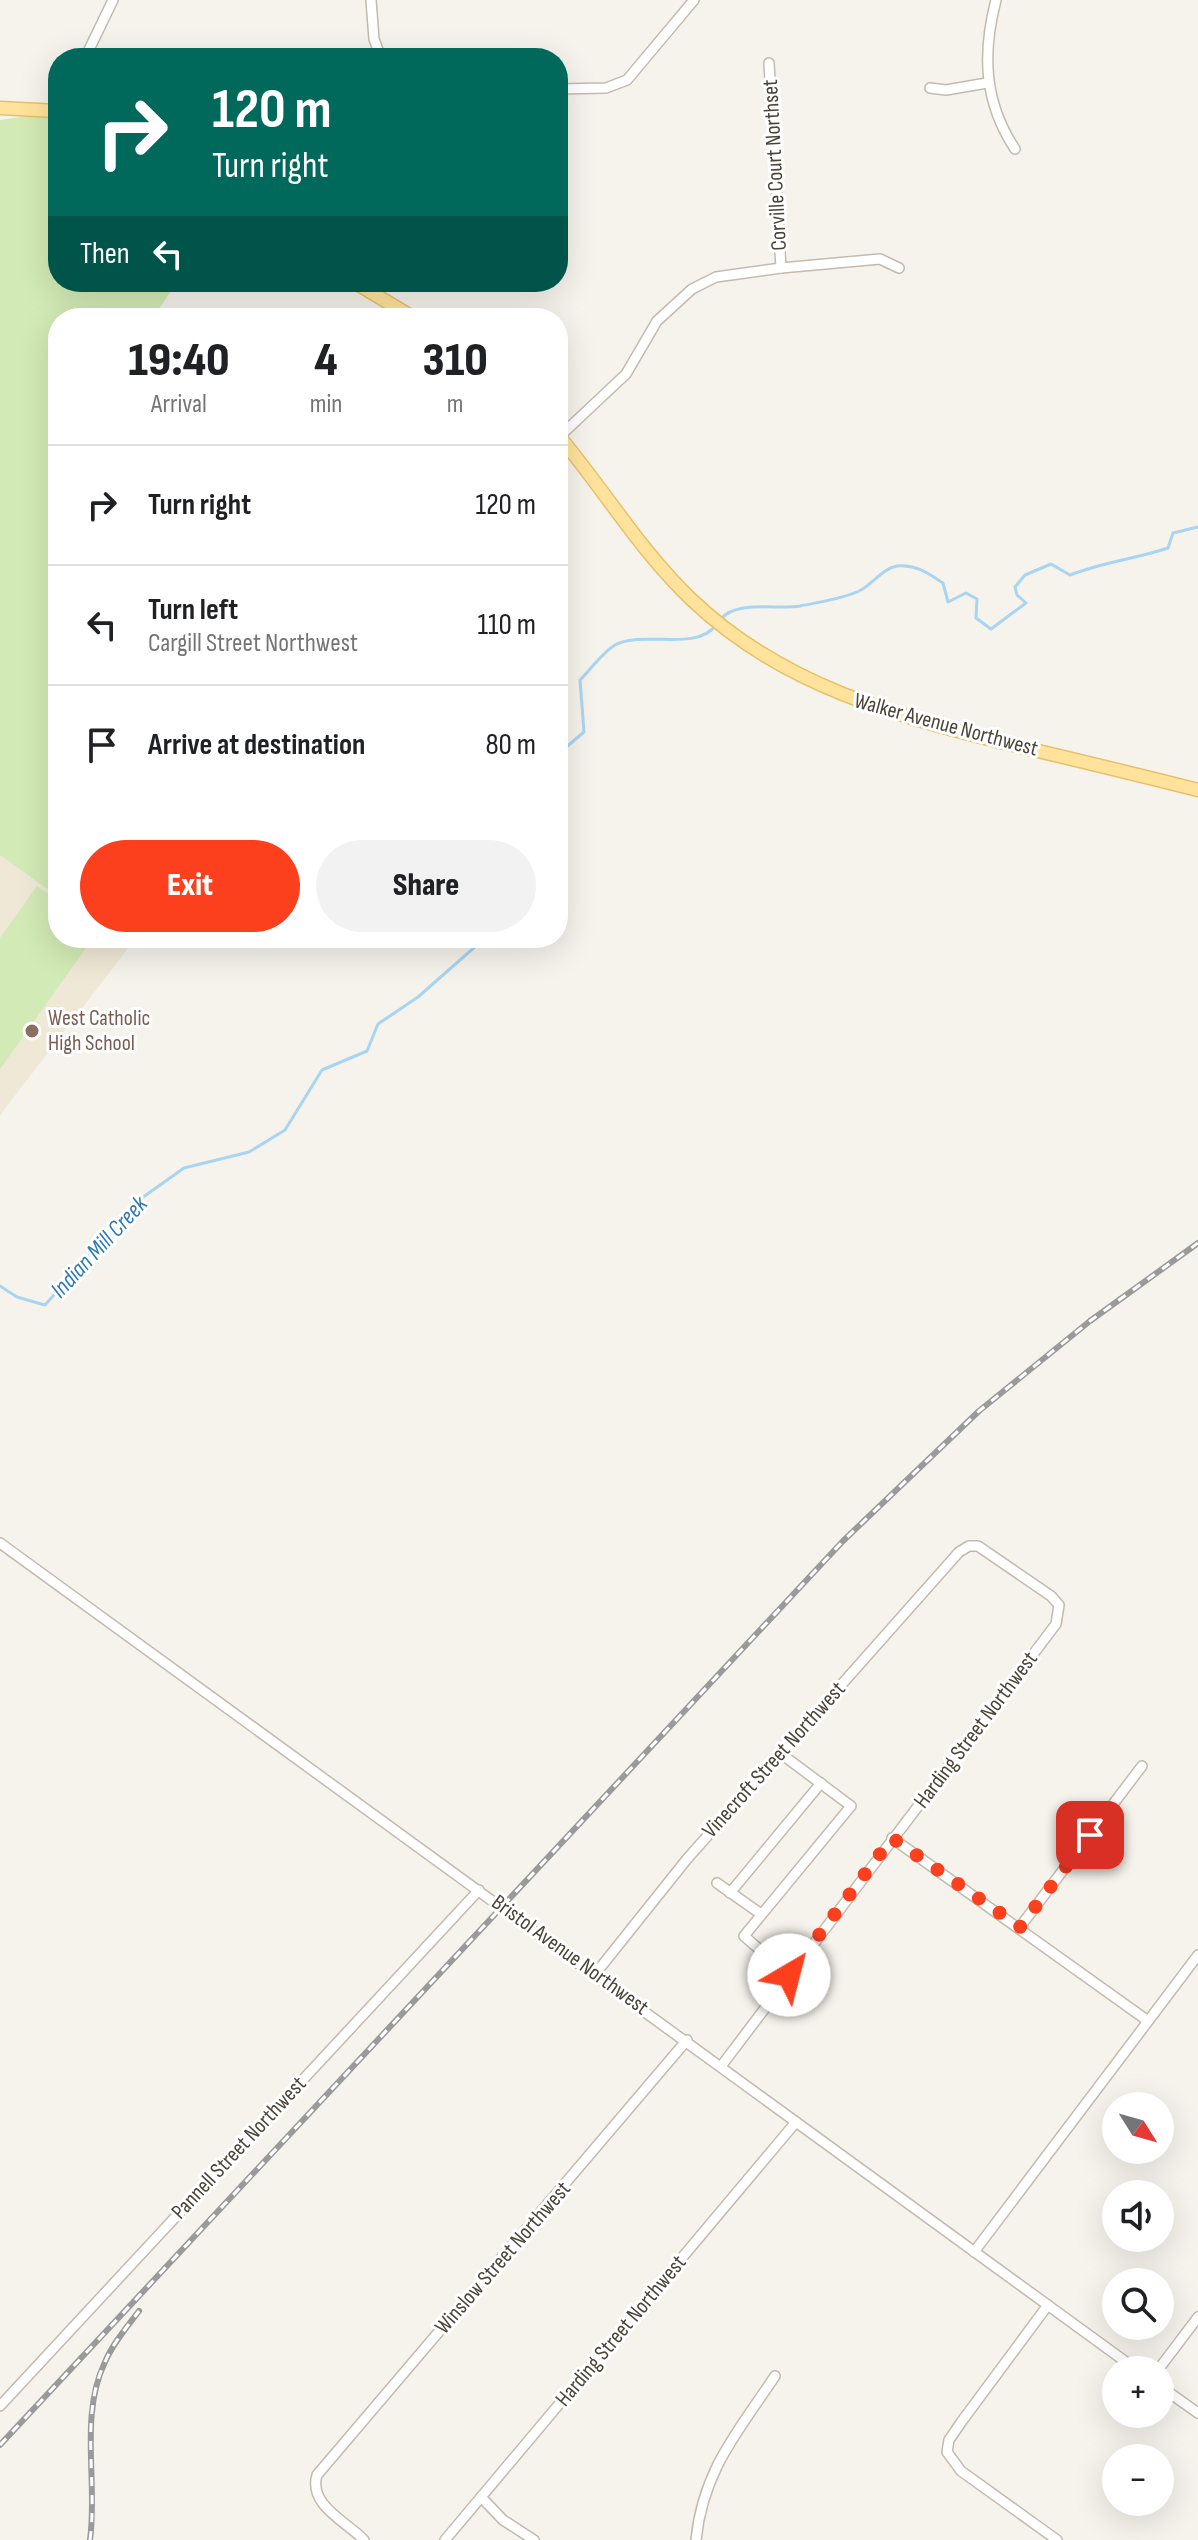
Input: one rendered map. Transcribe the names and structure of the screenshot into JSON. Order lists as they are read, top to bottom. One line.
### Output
{"streets":{"main road":["Walker Avenue Northwest"],"street":["Corville Court Northset","Harding Street Northwest","Vinecroft Street Northwest","Bristol Avenue Northwest","Pannell Street Northwest","Winslow Street Northwest"]},"crossings":[["Harding Street Northwest","Vinecroft Street Northwest"],["Harding Street Northwest","Bristol Avenue Northwest"],["Vinecroft Street Northwest","Bristol Avenue Northwest"],["Bristol Avenue Northwest","Pannell Street Northwest"],["Bristol Avenue Northwest","Winslow Street Northwest"]],"water":["Indian Mill Creek"],"places":["West Catholic High School"],"north":"bottom right","page":{"turn":["120 m","Turn right"],"then":"Then","eta":["19:40","Arrival","4","min","310","m"],"list":[{"name":"Turn right","value":"120 m"},{"name":"Turn left","note":"Cargill Street Northwest","value":"110 m"},{"name":"Arrive at destination","value":"80 m"}],"buttons":["Exit","Share"],"map_buttons":["+","−"]}}
